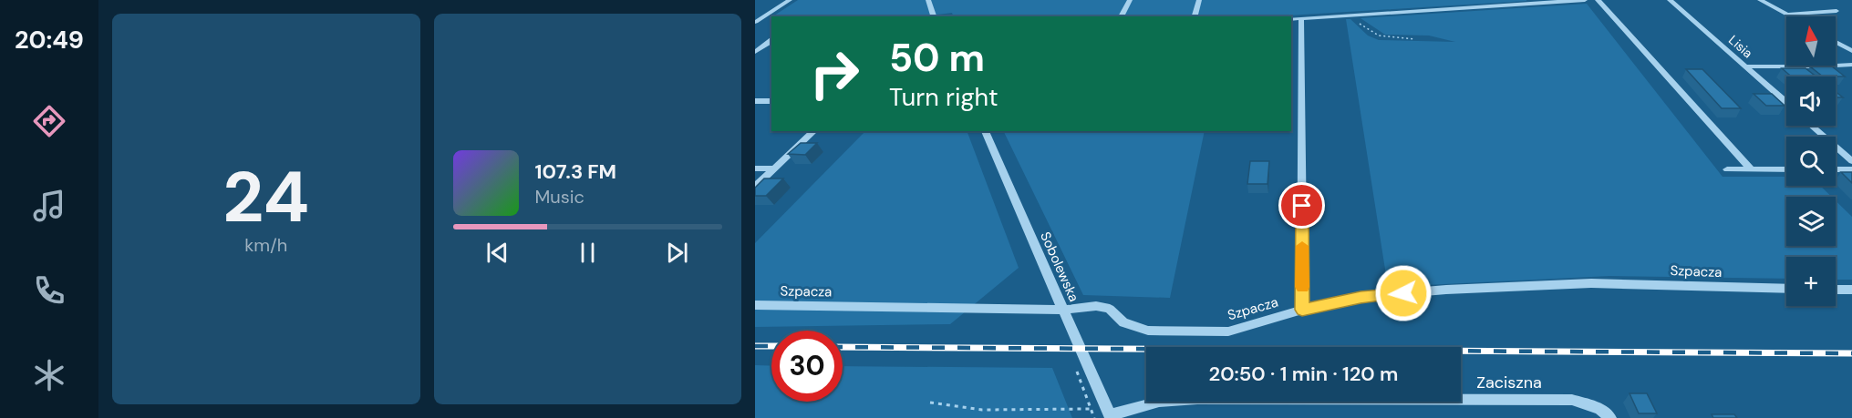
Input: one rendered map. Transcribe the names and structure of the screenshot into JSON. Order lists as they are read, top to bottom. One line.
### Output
{"streets":{"street":["Lisia","Sobolewska","Szpacza","Zaciszna"]},"crossings":[["Sobolewska","Szpacza"],["Sobolewska","Zaciszna"]],"north":"top","page":{"tabs":"20:49","tile":["24","km/h"],"map_buttons":"+","turn":["50 m","Turn right"],"song":["107.3 FM","Music"],"limit":"30","trip":"20:50 · 1 min · 120 m"}}
